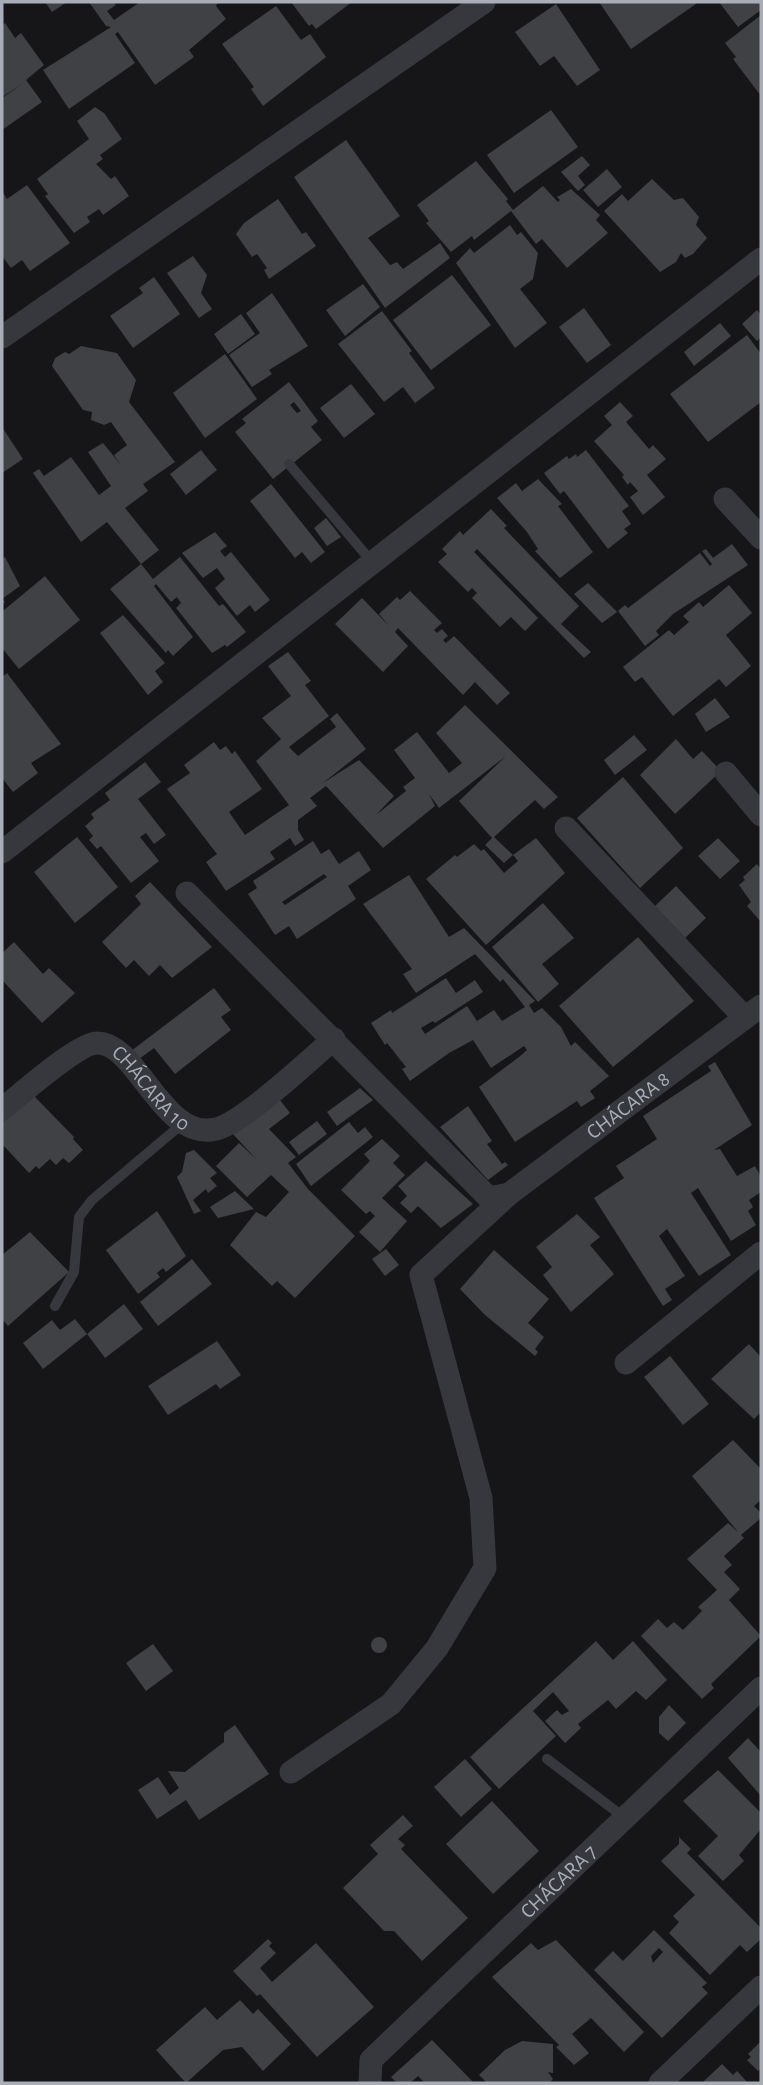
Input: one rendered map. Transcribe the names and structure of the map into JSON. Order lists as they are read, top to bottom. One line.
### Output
{"streets":{"street":["CHÁCARA 10","CHÁCARA 8","CHÁCARA 7"]}}
